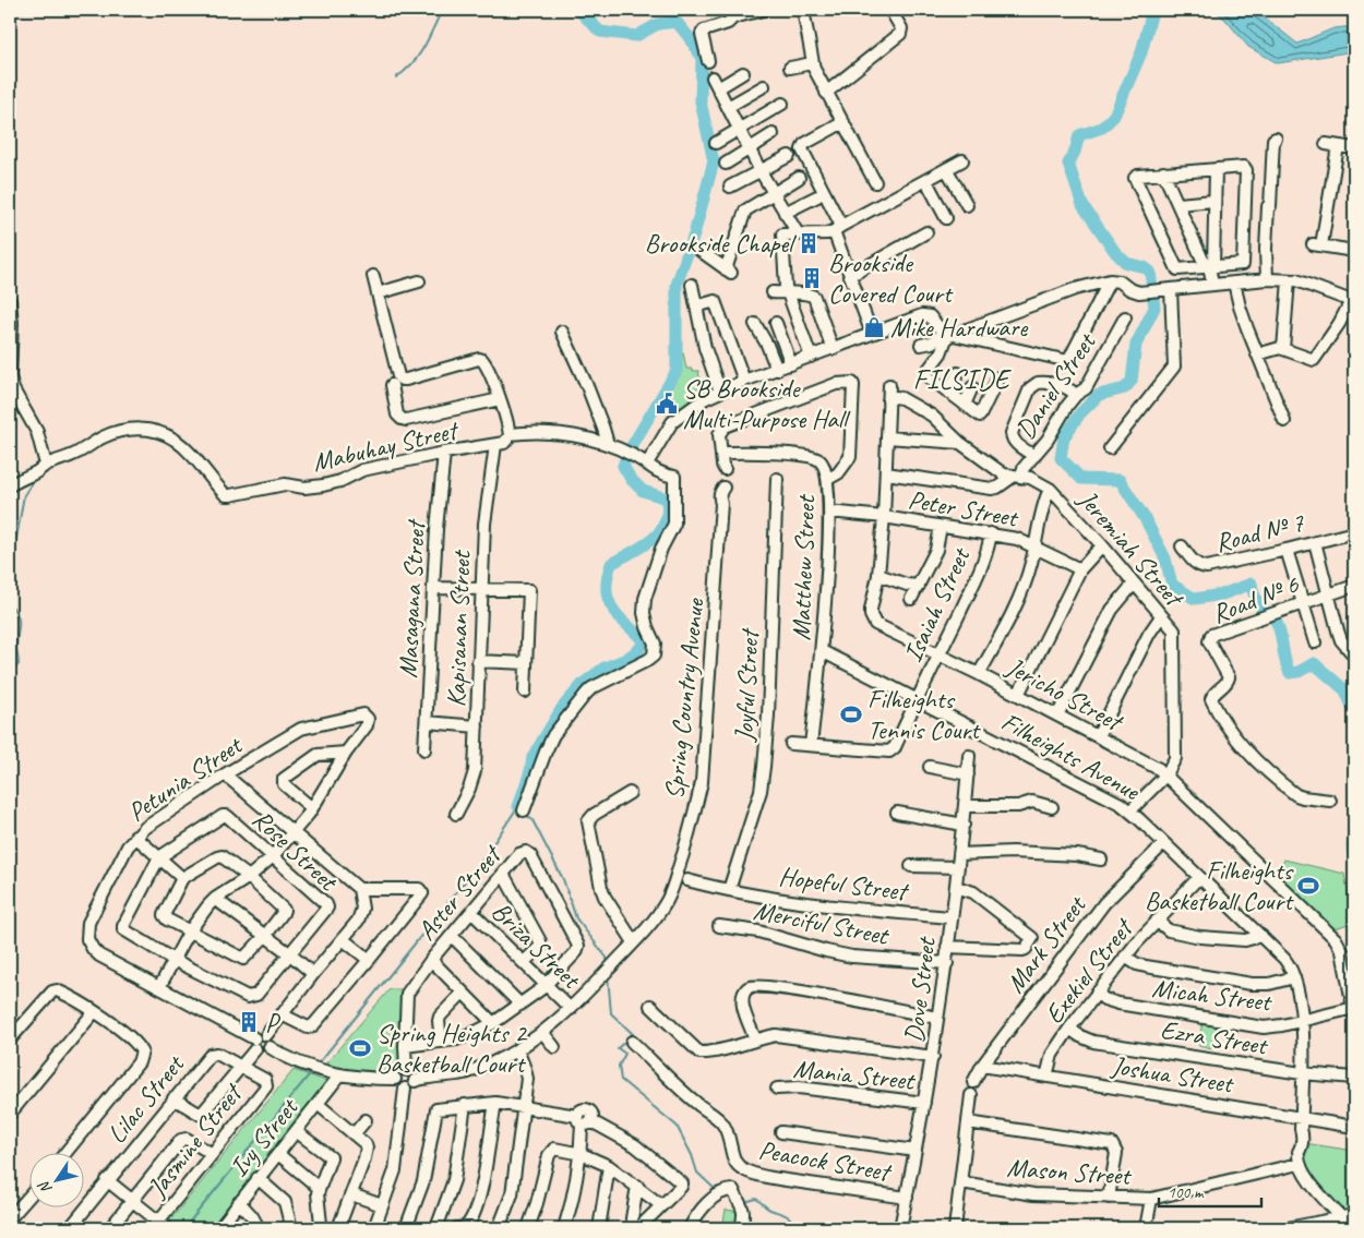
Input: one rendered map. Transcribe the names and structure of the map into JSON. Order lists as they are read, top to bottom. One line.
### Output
{"streets":{"street":["Daniel Street","Mabuhay Street","Peter Street","Road № 7","Jeremiah Street","Matthew Street","Road № 6","Masagana Street","Isaiah Street","Kapisanan Street","Joyful Street","Jericho Street","Spring Country Avenue","Filheights Avenue","Petunia Street","Rose Street","Hopeful Street","Aster Street","Merciful Street","Briza Street","Mark Street","Exekiel Street","Dove Street","Micah Street","Ezra Street","Mania Street","Joshua Street","Lilac Street","Ivy Street","Jasmine Street","Peacock Street","Mason Street"]},"crossings":[["Daniel Street","Jeremiah Street"],["Mabuhay Street","Masagana Street"],["Mabuhay Street","Kapisanan Street"],["Peter Street","Matthew Street"],["Peter Street","Isaiah Street"],["Peter Street","Jericho Street"],["Jeremiah Street","Jericho Street"],["Jeremiah Street","Filheights Avenue"],["Matthew Street","Isaiah Street"],["Matthew Street","Spring Country Avenue"],["Matthew Street","Filheights Avenue"],["Isaiah Street","Jericho Street"],["Isaiah Street","Filheights Avenue"],["Joyful Street","Hopeful Street"],["Jericho Street","Micah Street"],["Spring Country Avenue","Aster Street"],["Spring Country Avenue","Briza Street"],["Filheights Avenue","Mark Street"],["Filheights Avenue","Exekiel Street"],["Filheights Avenue","Micah Street"],["Filheights Avenue","Ezra Street"],["Filheights Avenue","Joshua Street"],["Filheights Avenue","Mason Street"],["Hopeful Street","Dove Street"],["Aster Street","Briza Street"],["Merciful Street","Dove Street"],["Mark Street","Joshua Street"],["Exekiel Street","Micah Street"],["Exekiel Street","Ezra Street"],["Exekiel Street","Joshua Street"],["Dove Street","Mania Street"],["Dove Street","Peacock Street"],["Lilac Street","Jasmine Street"]],"districts":["FILSIDE"],"places":{"building":["Brookside Chapel","Brookside Covered Court","P"],"shop":["Mike Hardware"],"public building":["SB Brookside Multi-Purpose Hall"],"sports":["Filheights Tennis Court","Filheights Basketball Court","Spring Heights 2 Basketball Court"]},"scale_bar":"100 m","north":"bottom left"}
